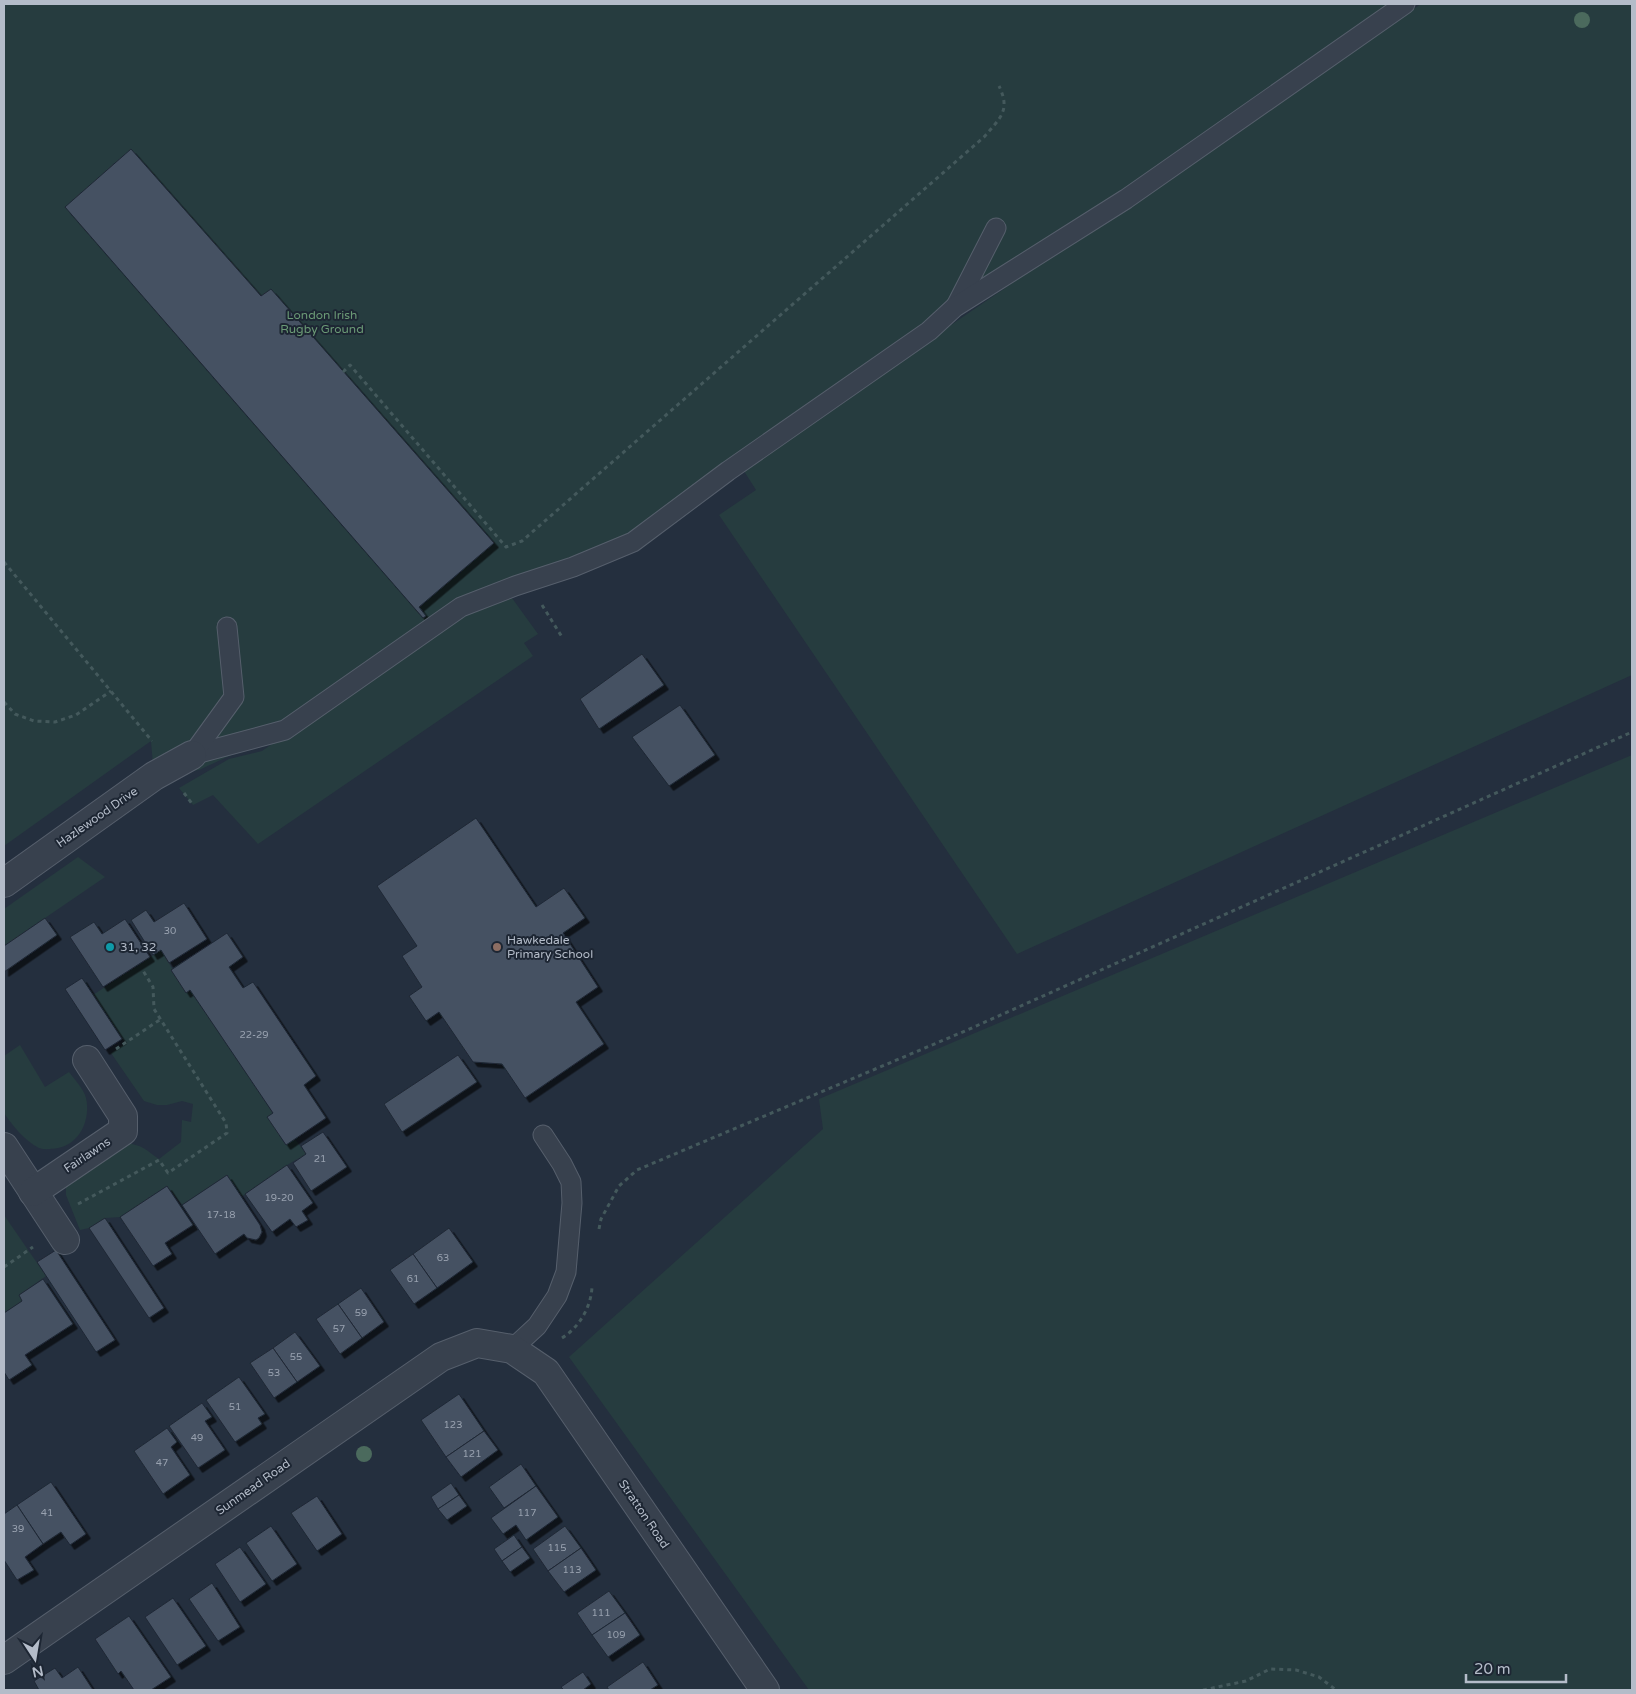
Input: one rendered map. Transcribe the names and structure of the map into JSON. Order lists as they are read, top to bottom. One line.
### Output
{"streets":{"street":["Hazlewood Drive","Fairlawns","Sunmead Road","Stratton Road"]},"crossings":[["Sunmead Road","Stratton Road"]],"parks":["London Irish Rugby Ground"],"places":["31, 32","Hawkedale Primary School"],"house_numbers":["30","22-29","21","19-20","17-18","63","61","59","57","55","53","51","123","49","121","47","41","117","39","115","113","111","109"],"scale_bar":"20 m","north":"bottom"}
